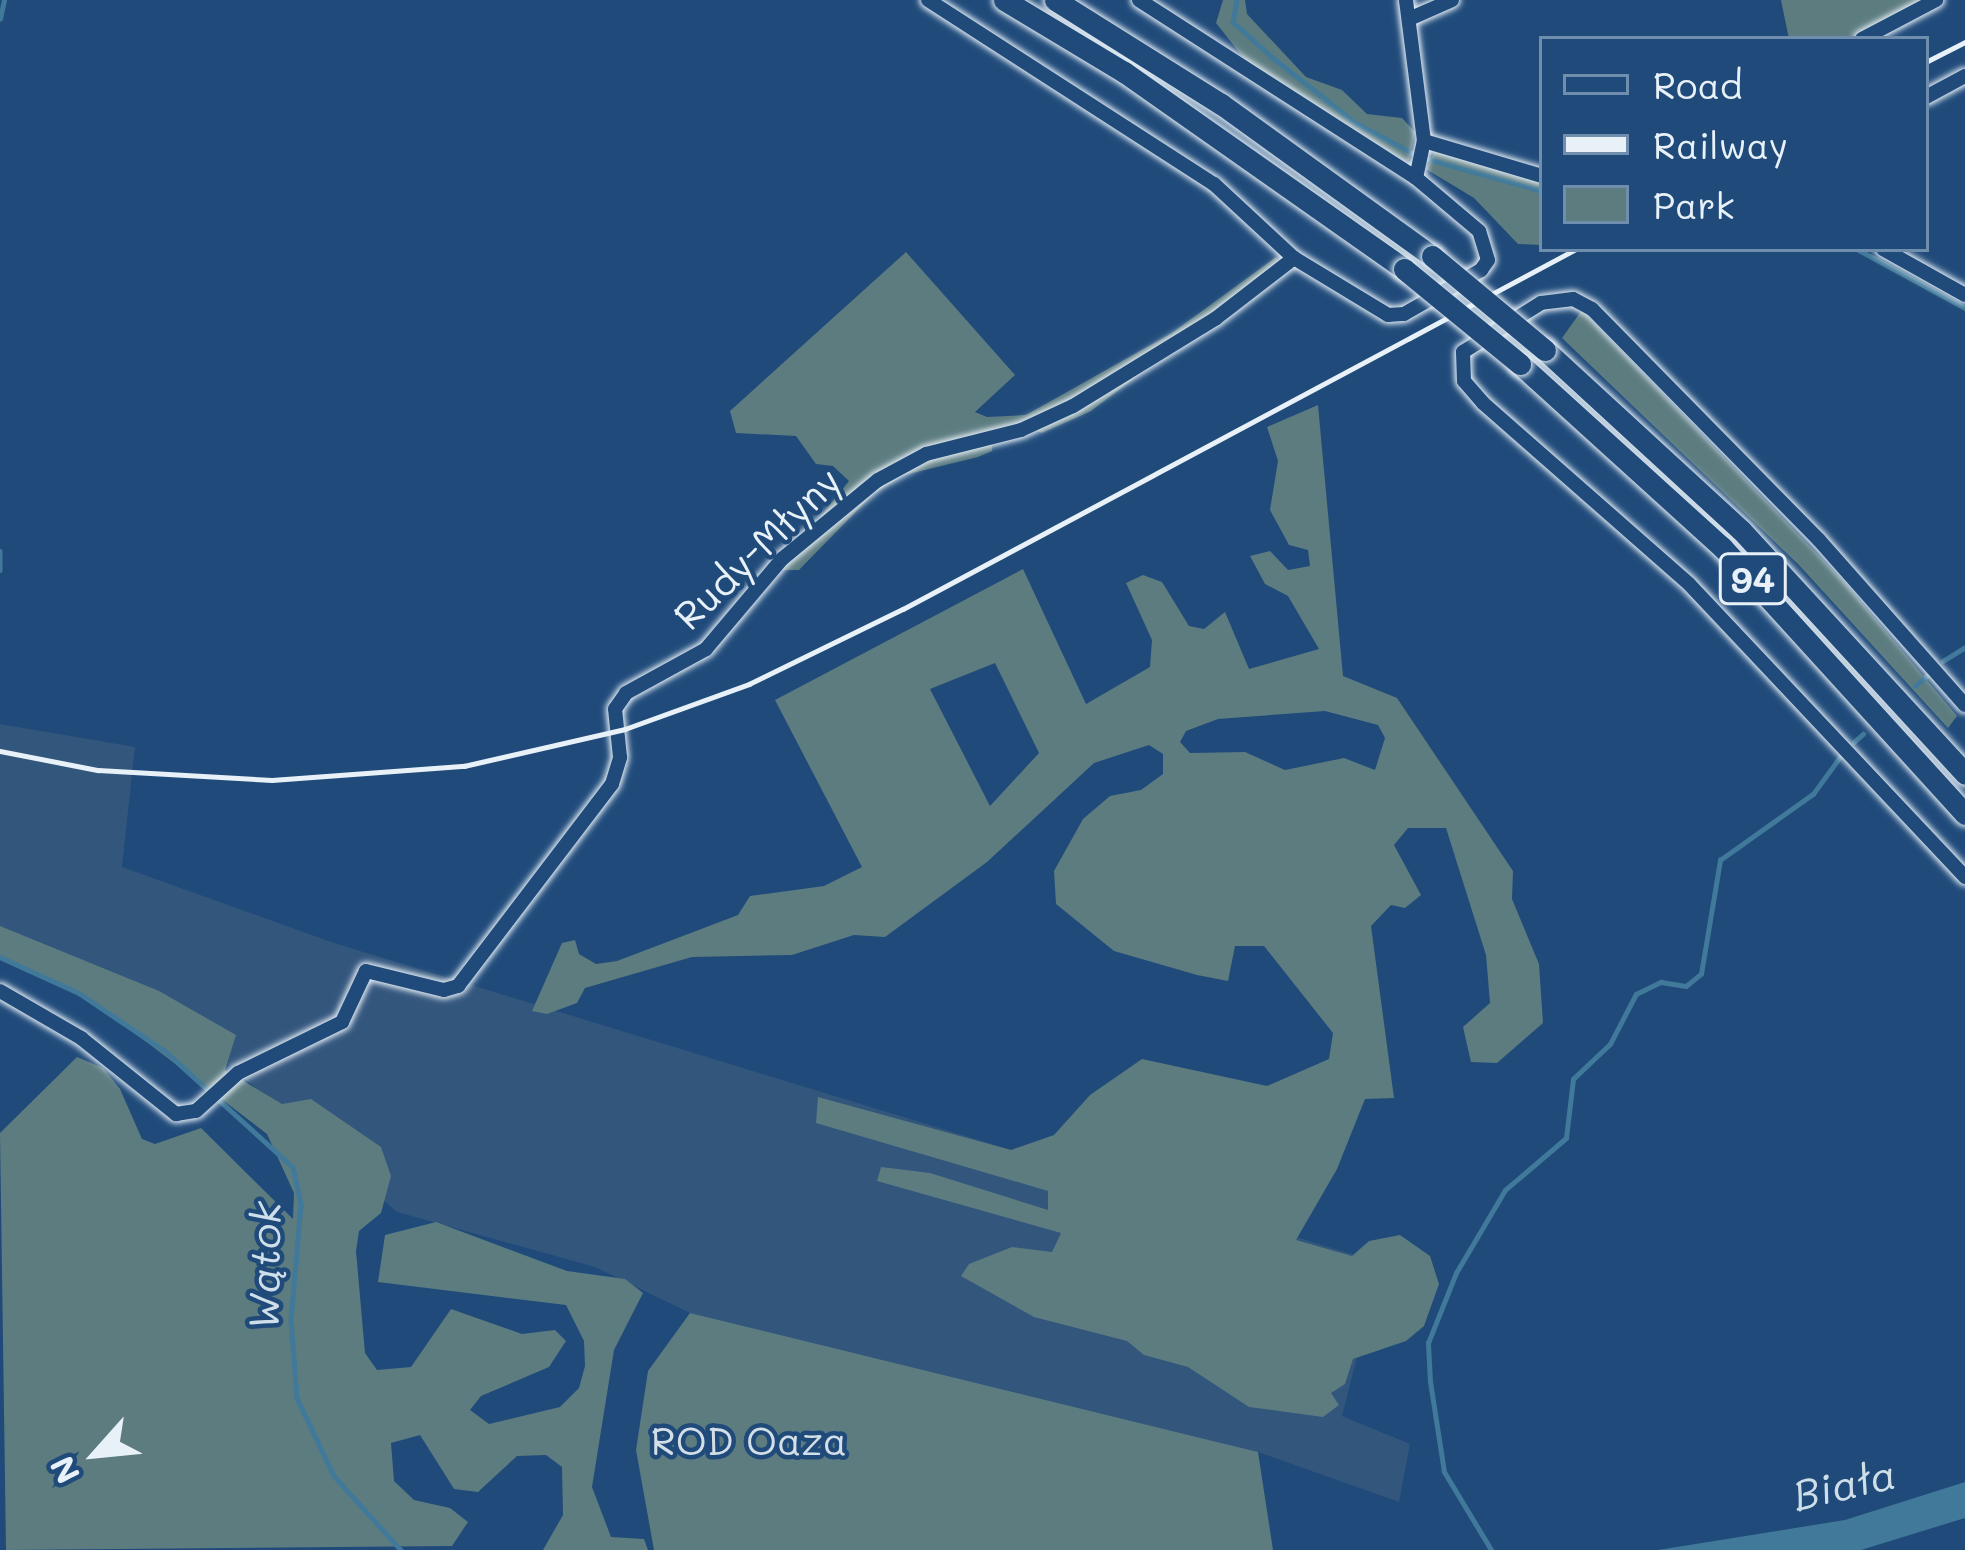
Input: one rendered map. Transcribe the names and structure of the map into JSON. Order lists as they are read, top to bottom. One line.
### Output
{"streets":{"main road":["94"],"street":["Rudy-Młyny"]},"water":["Wątok","Biała"],"parks":["ROD Oaza"],"legend":["Road","Railway","Park"],"north":"bottom left"}
